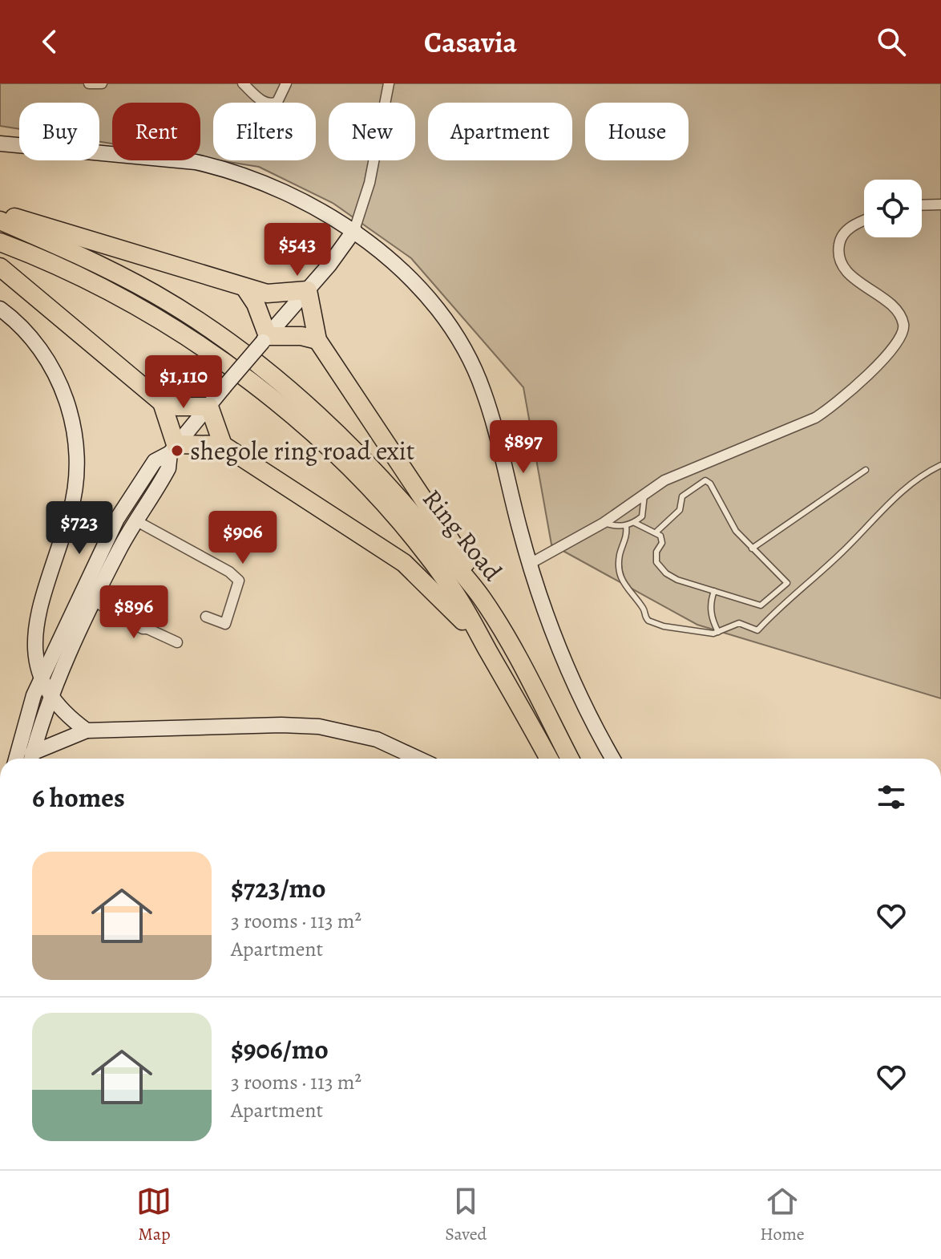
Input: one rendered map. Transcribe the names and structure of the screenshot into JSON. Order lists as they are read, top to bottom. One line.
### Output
{"streets":{"highway":["Ring Road"]},"places":["shegole ring road exit"],"page":{"header":"Casavia","chip":["Buy","Rent","Filters","New","Apartment","House"],"price":["$543","$1,110","$897","$723","$906","$896"],"heading":"6 homes","list":[{"name":"$723/mo","note":"3 rooms · 113 m² · Apartment"},{"name":"$906/mo","note":"3 rooms · 113 m² · Apartment"}],"tabs":["Map","Saved","Home"]}}
